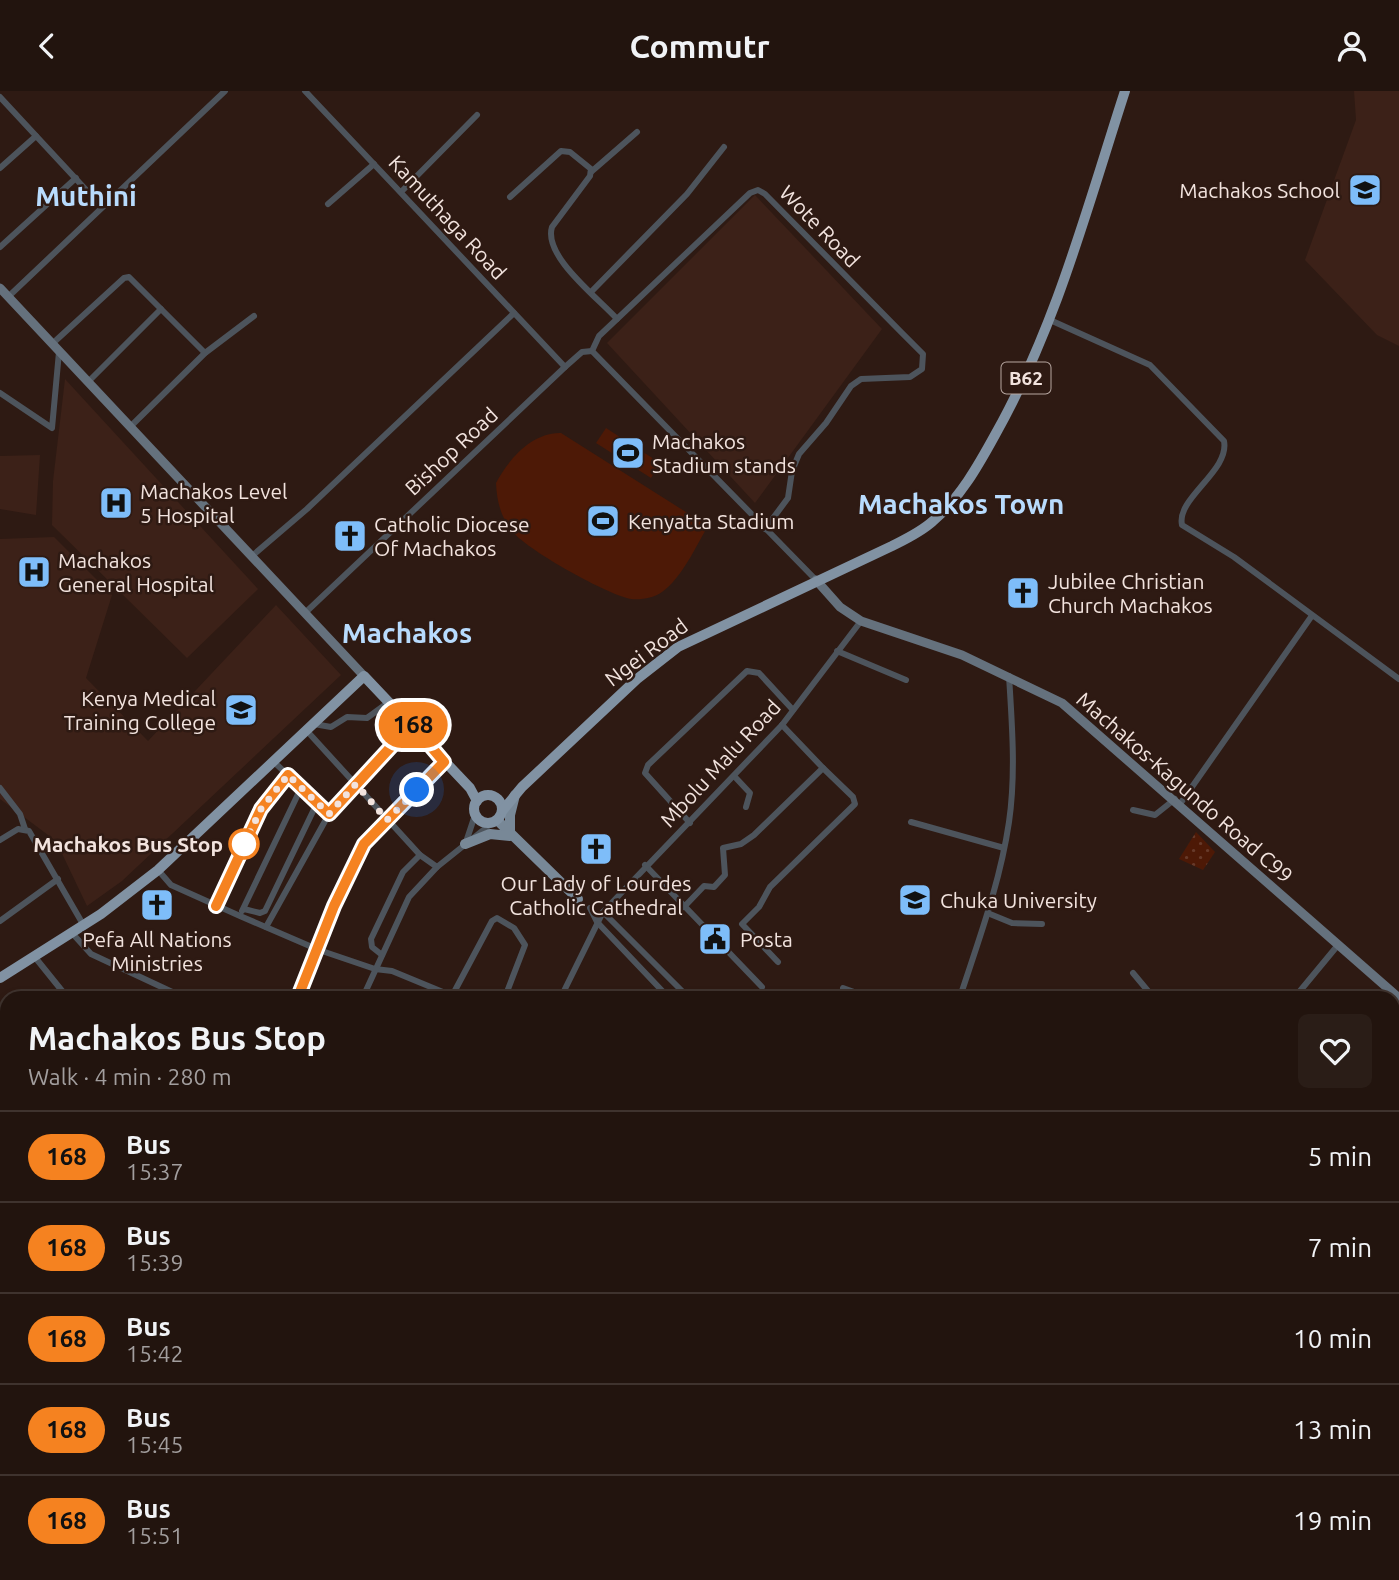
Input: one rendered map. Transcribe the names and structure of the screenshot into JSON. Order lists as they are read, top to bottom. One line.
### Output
{"streets":{"highway":["B62","Ngei Road"],"main road":["Machakos-Kagundo Road C99"],"street":["Kamuthaga Road","Wote Road","Bishop Road","Mbolu Malu Road"]},"crossings":[["Kamuthaga Road","Bishop Road"],["Wote Road","Bishop Road"],["B62","Ngei Road"],["B62","Machakos-Kagundo Road C99"],["Ngei Road","Machakos-Kagundo Road C99"],["Mbolu Malu Road","Machakos-Kagundo Road C99"]],"districts":["Muthini","Machakos Town","Machakos"],"places":{"school or university":["Machakos School","Kenya Medical Training College","Chuka University"],"sports":["Machakos Stadium stands","Kenyatta Stadium"],"hospital":["Machakos Level 5 Hospital","Machakos General Hospital"],"church":["Catholic Diocese Of Machakos","Jubilee Christian Church Machakos","Our Lady of Lourdes Catholic Cathedral","Pefa All Nations Ministries"],"other":["Machakos Bus Stop"],"public building":["Posta"]},"lines":["bus line 168"],"page":{"header":"Commutr","on_map":"168","heading":["Machakos Bus Stop","Walk · 4 min · 280 m"],"list":[{"mark":"168","name":"Bus","note":"15:37","value":"5 min"},{"mark":"168","name":"Bus","note":"15:39","value":"7 min"},{"mark":"168","name":"Bus","note":"15:42","value":"10 min"},{"mark":"168","name":"Bus","note":"15:45","value":"13 min"},{"mark":"168","name":"Bus","note":"15:51","value":"19 min"}]}}
